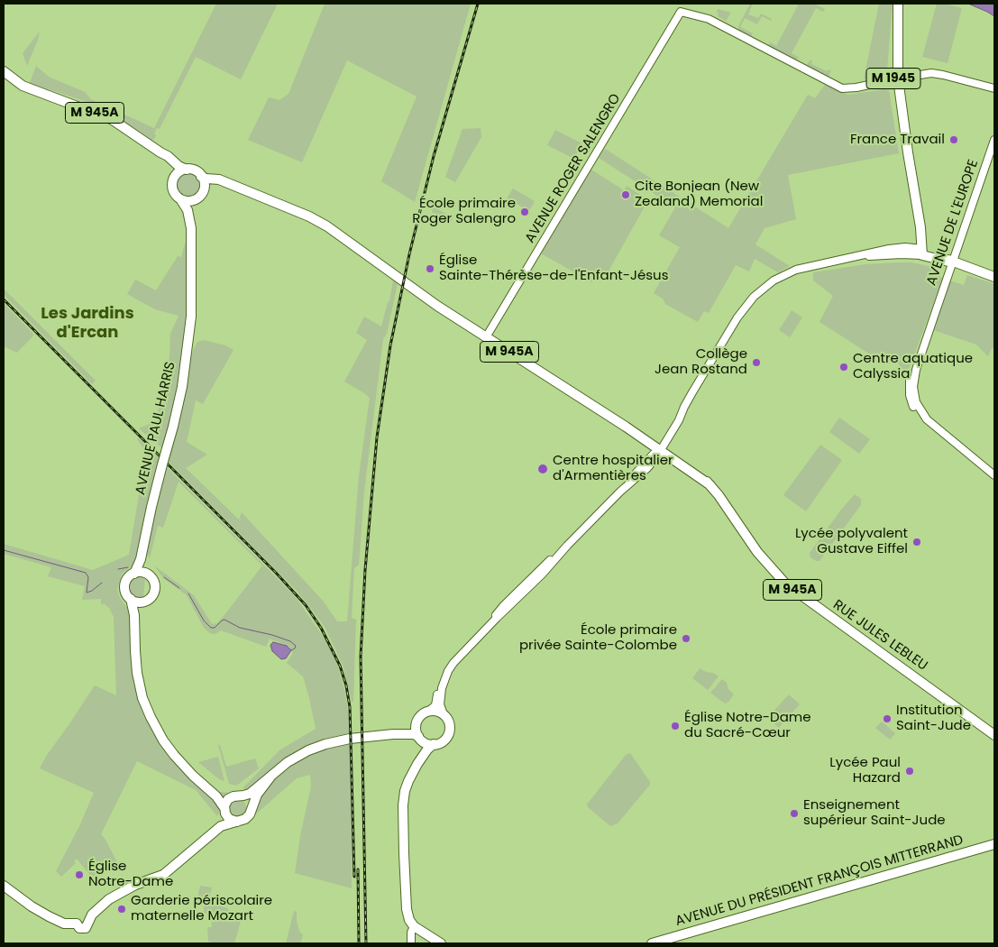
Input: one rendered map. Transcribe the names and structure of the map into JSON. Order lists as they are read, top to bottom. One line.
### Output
{"streets":{"main road":["M 1945","M 945A","AVENUE PAUL HARRIS","RUE JULES LEBLEU","AVENUE DU PRÉSIDENT FRANÇOIS MITTERRAND"],"street":["AVENUE ROGER SALENGRO","AVENUE DE L'EUROPE"]},"crossings":[["M 1945","AVENUE ROGER SALENGRO"],["M 945A","AVENUE PAUL HARRIS"],["M 945A","RUE JULES LEBLEU"],["AVENUE ROGER SALENGRO","RUE JULES LEBLEU"]],"districts":["Les Jardins d'Ercan"],"places":["France Travail","Cite Bonjean (New Zealand) Memorial","École primaire Roger Salengro","Église Sainte-Thérèse-de-l'Enfant-Jésus","Collège Jean Rostand","Centre aquatique Calyssia","Centre hospitalier d'Armentières","Lycée polyvalent Gustave Eiffel","École primaire privée Sainte-Colombe","Institution Saint-Jude","Église Notre-Dame du Sacré-Cœur","Lycée Paul Hazard","Enseignement supérieur Saint-Jude","Église Notre-Dame","Garderie périscolaire maternelle Mozart"]}
